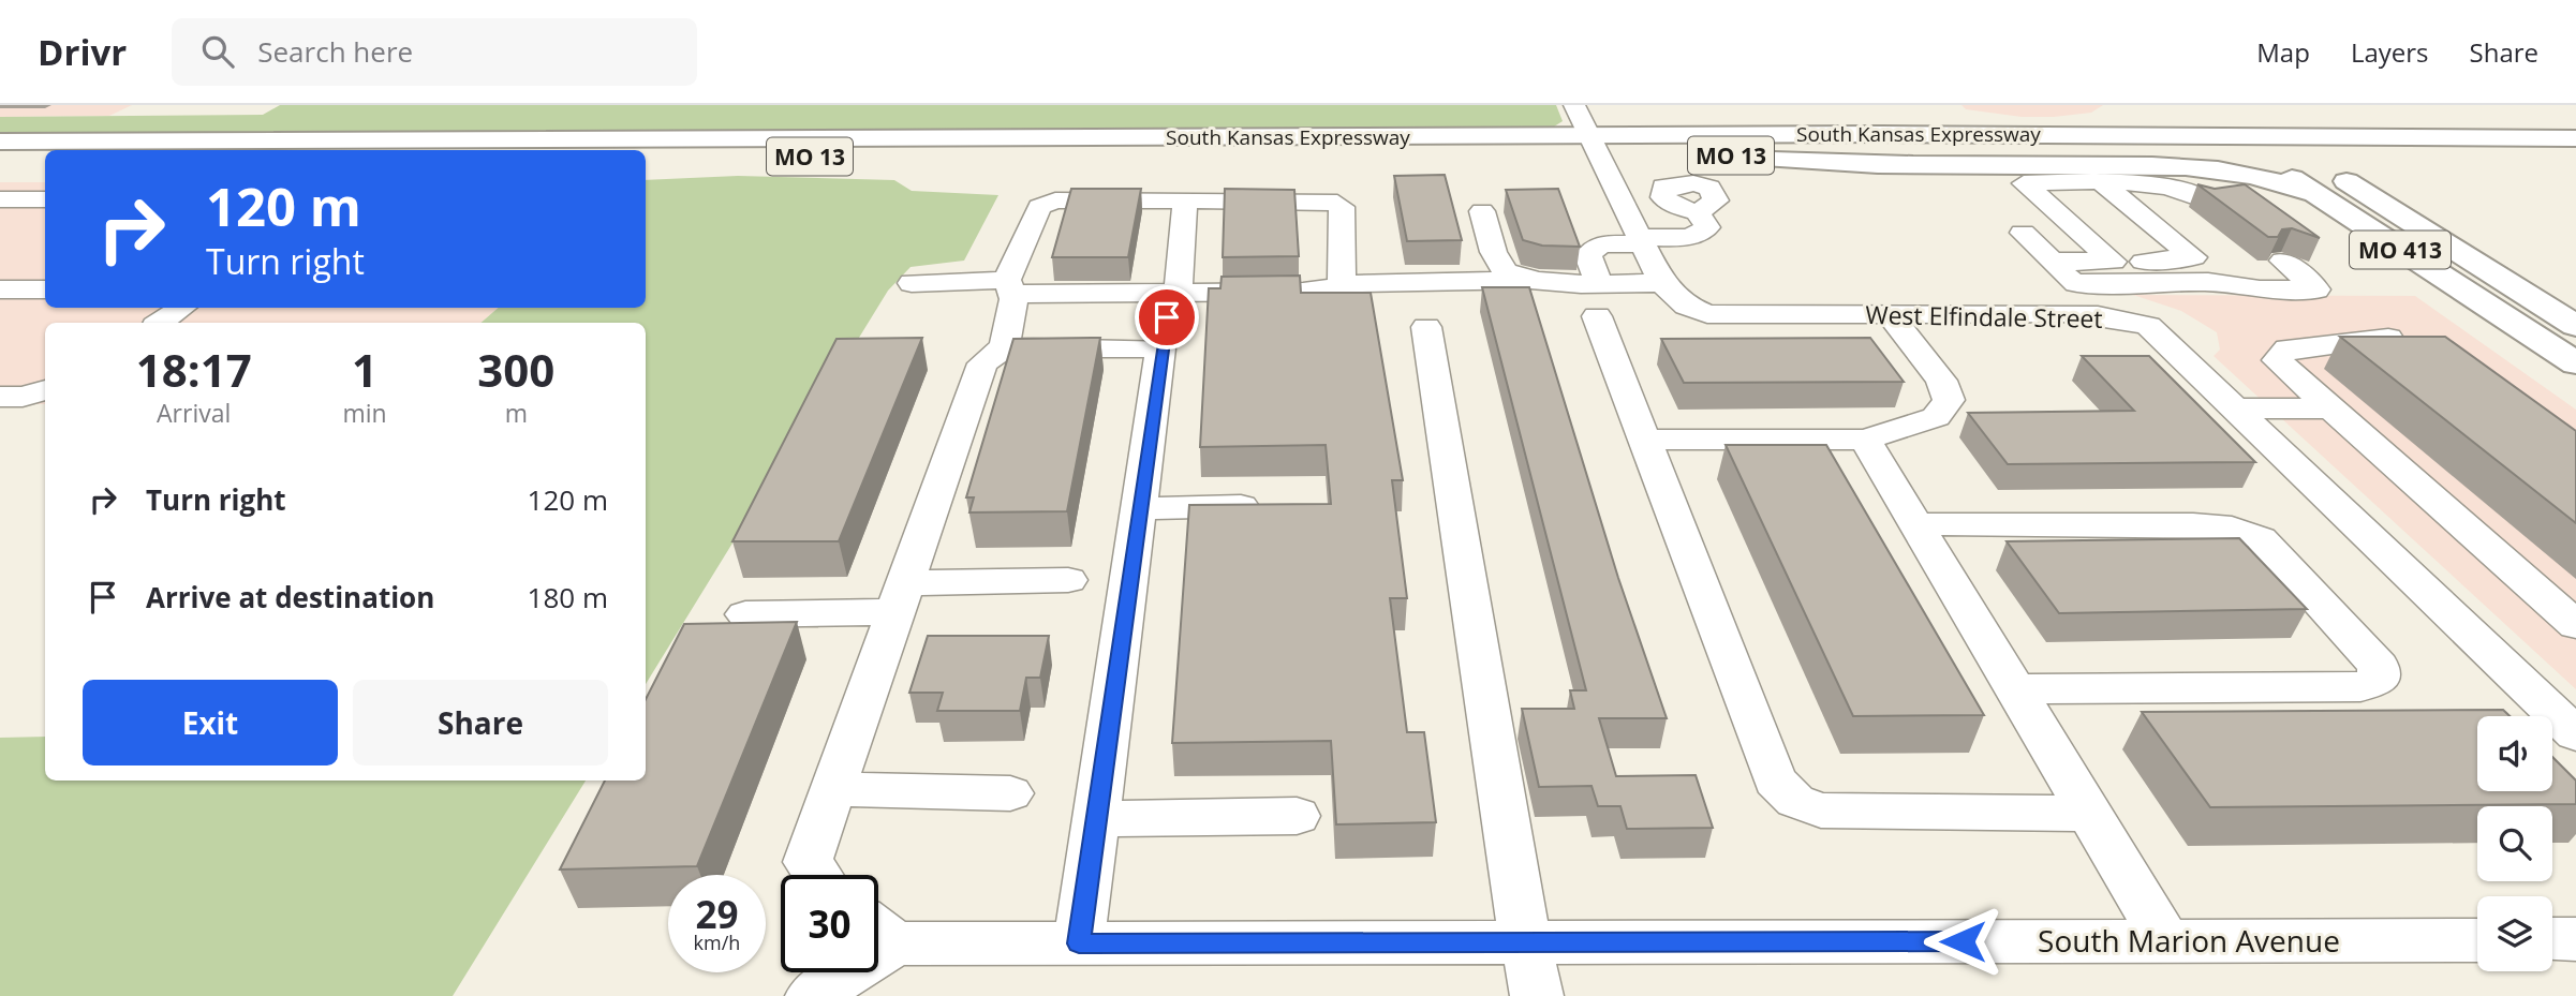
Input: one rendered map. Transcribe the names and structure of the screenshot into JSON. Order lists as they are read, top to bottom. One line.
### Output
{"streets":{"main road":["South Kansas Expressway","MO 13","MO 413"],"street":["West Elfindale Street","South Marion Avenue"]},"crossings":[["South Kansas Expressway","MO 413"],["South Kansas Expressway","West Elfindale Street"]],"page":{"header":"Drivr","search":"Search here","nav":["Map","Layers","Share"],"turn":["120 m","Turn right"],"eta":["18:17","Arrival","1","min","300","m"],"list":[{"name":"Turn right","value":"120 m"},{"name":"Arrive at destination","value":"180 m"}],"buttons":["Exit","Share"],"speed":"29 km/h","limit":"30"}}
